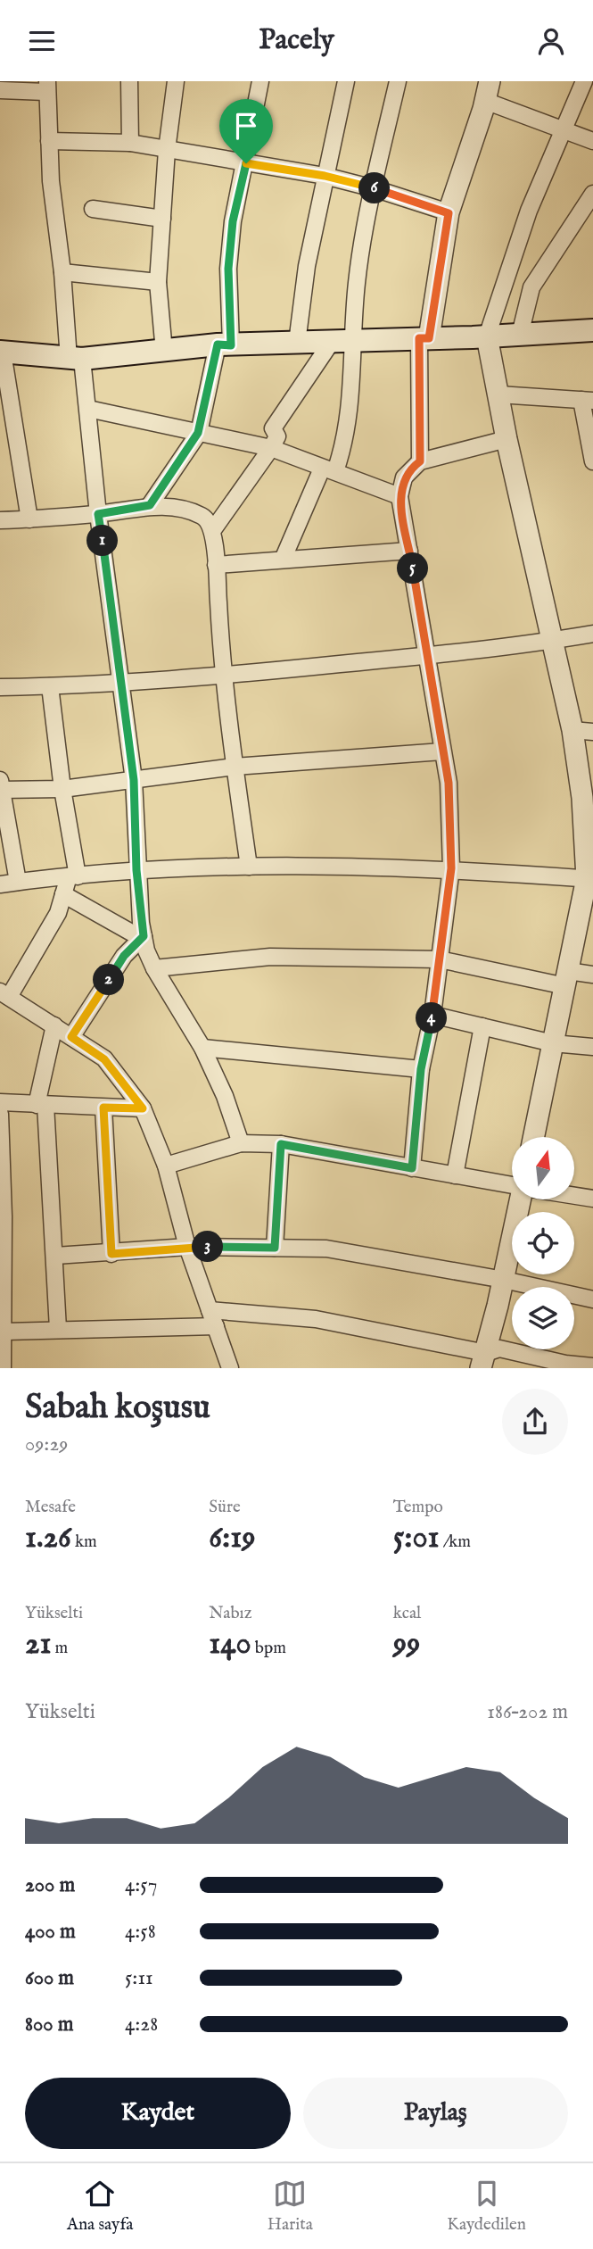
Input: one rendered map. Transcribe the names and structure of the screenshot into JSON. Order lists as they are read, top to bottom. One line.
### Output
{"north":"top","page":{"header":"Pacely","pins":["6","1","5","2","4","3"],"heading":["Sabah koşusu","09:29"],"stats":[["Mesafe","1.26 km"],["Süre","6:19"],["Tempo","5:01 /km"],["Yükselti","21 m"],["Nabız","140 bpm"],["kcal","99"]],"chart":["Yükselti","186–202 m"],"list":[{"name":"200 m","note":"4:57"},{"name":"400 m","note":"4:58"},{"name":"600 m","note":"5:11"},{"name":"800 m","note":"4:28"}],"buttons":["Kaydet","Paylaş"],"tabs":["Ana sayfa","Harita","Kaydedilen"]}}
